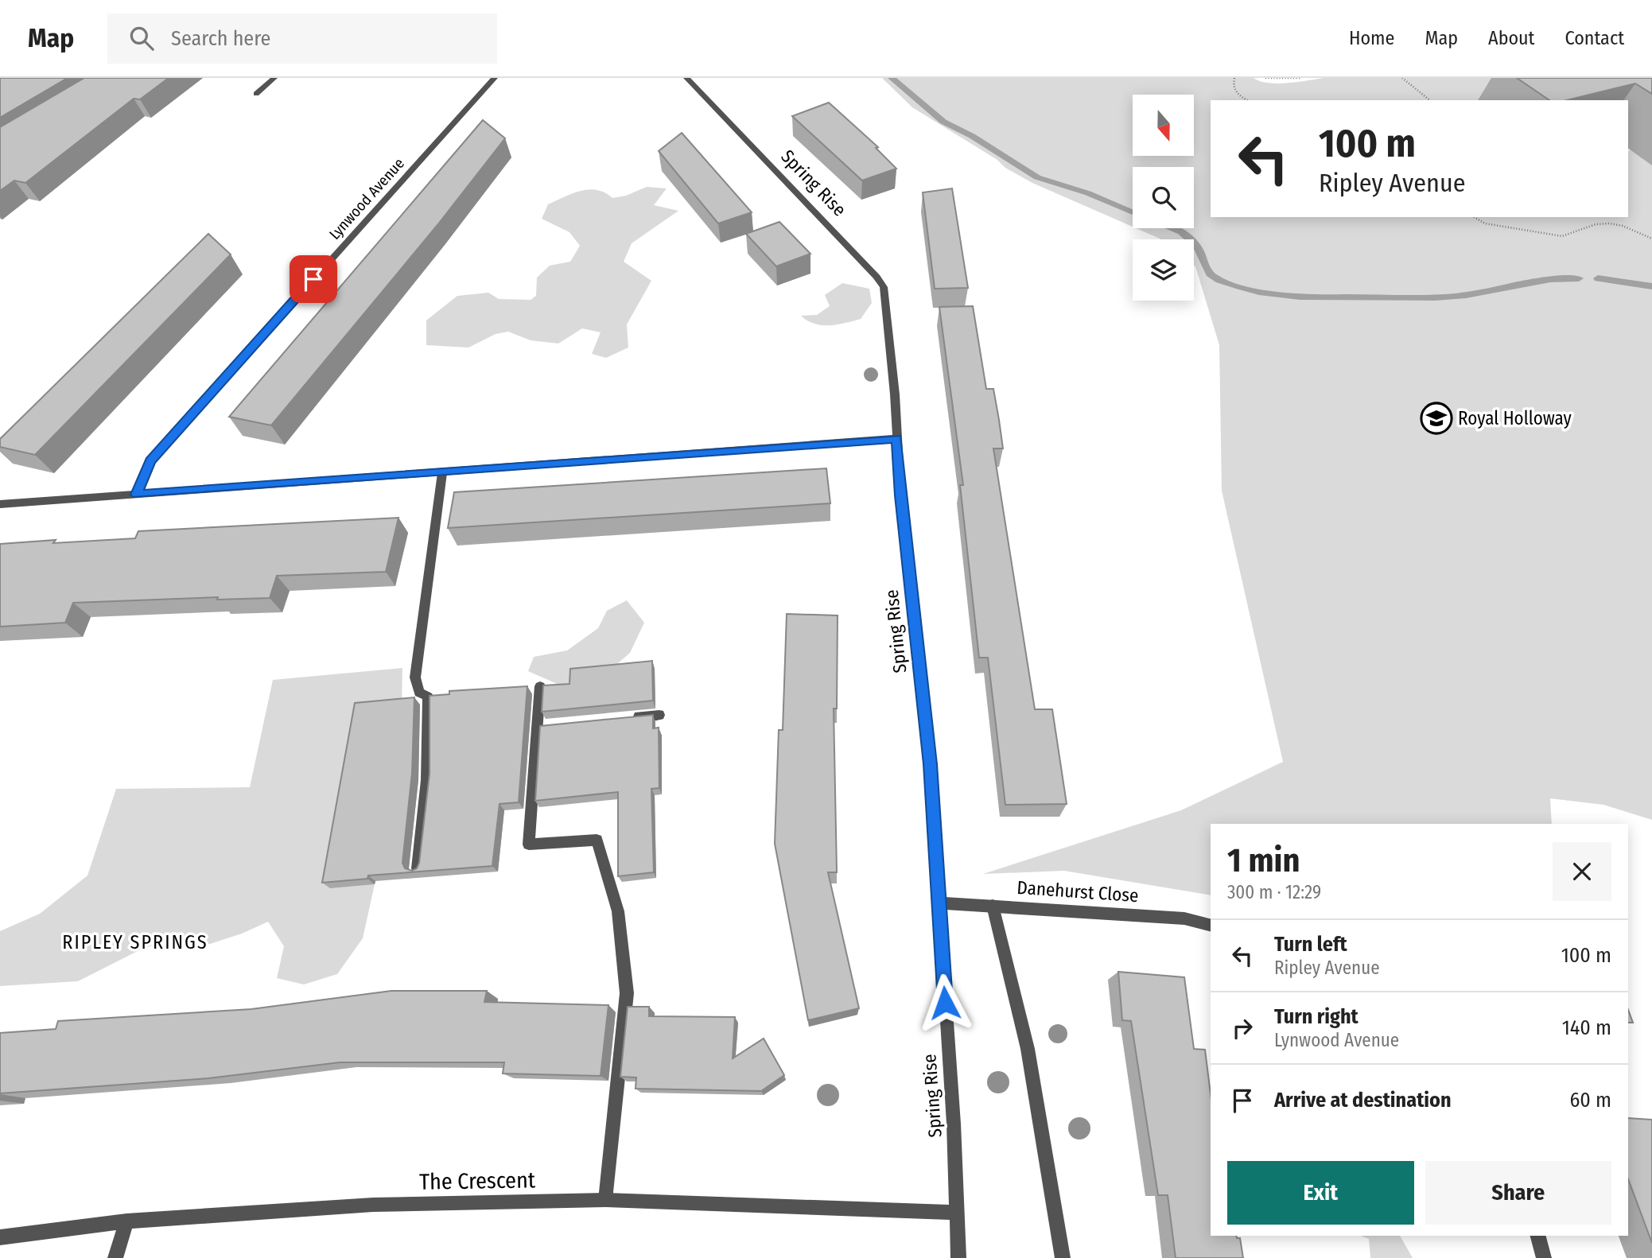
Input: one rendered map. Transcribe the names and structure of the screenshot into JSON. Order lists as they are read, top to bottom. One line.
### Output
{"streets":{"street":["Spring Rise","Lynwood Avenue","Danehurst Close","The Crescent"]},"crossings":[["Spring Rise","Danehurst Close"],["Spring Rise","The Crescent"]],"districts":["RIPLEY SPRINGS"],"places":{"school or university":["Royal Holloway"]},"north":"bottom","page":{"header":"Map","search":"Search here","nav":["Home","Map","About","Contact"],"turn":["100 m","Ripley Avenue"],"heading":["1 min","300 m · 12:29"],"list":[{"name":"Turn left","note":"Ripley Avenue","value":"100 m"},{"name":"Turn right","note":"Lynwood Avenue","value":"140 m"},{"name":"Arrive at destination","value":"60 m"}],"buttons":["Exit","Share"]}}
